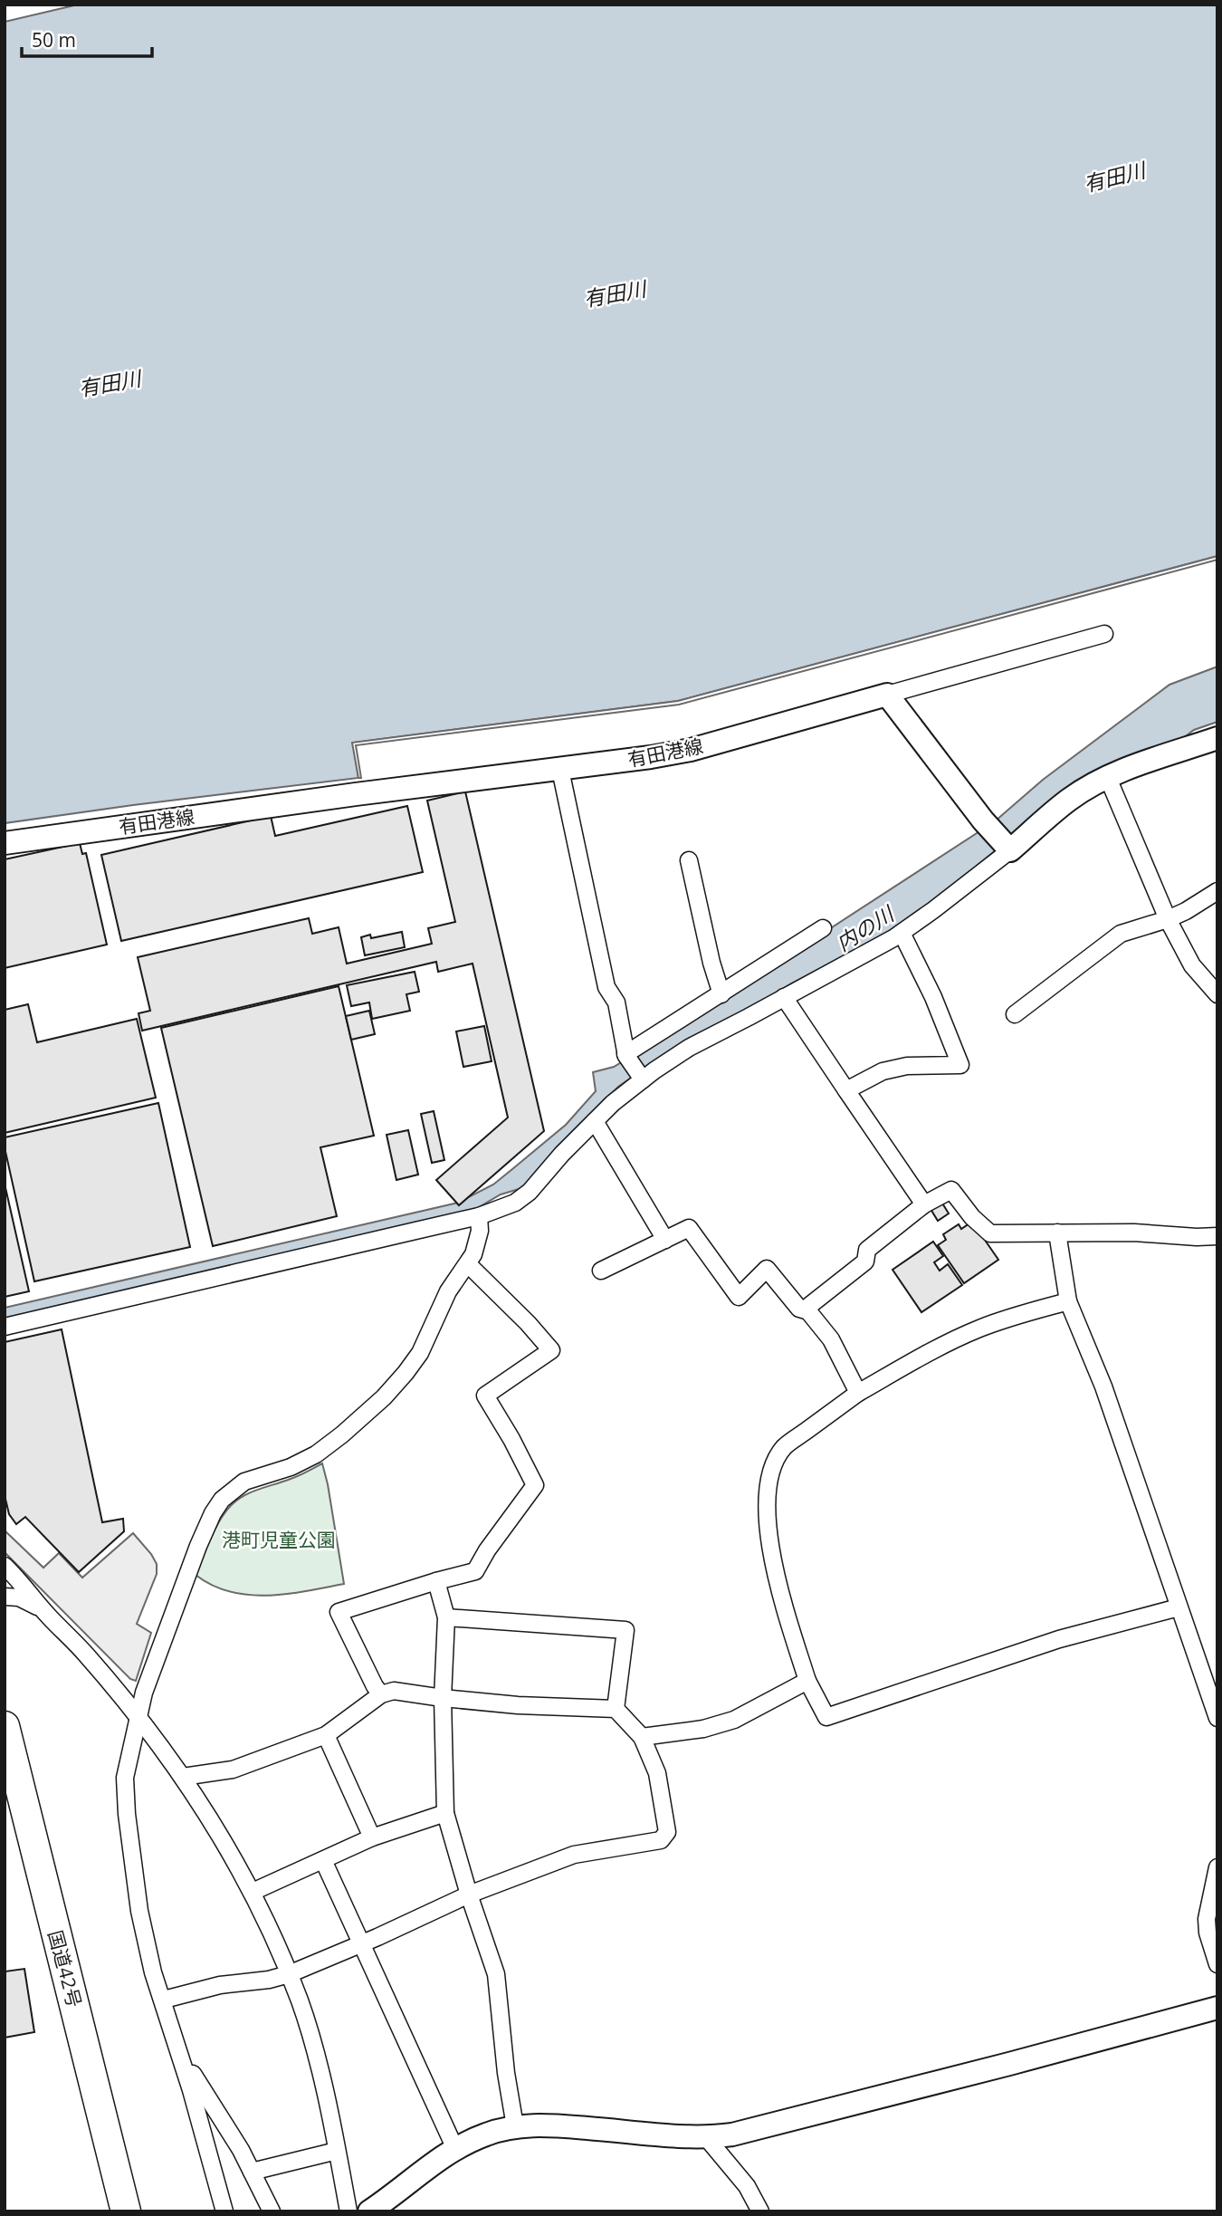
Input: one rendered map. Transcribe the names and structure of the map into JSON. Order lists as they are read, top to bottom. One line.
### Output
{"streets":{"highway":["国道42号"],"main road":["有田港線"]},"water":["有田川","内の川"],"parks":["港町児童公園"],"scale_bar":"50 m"}
